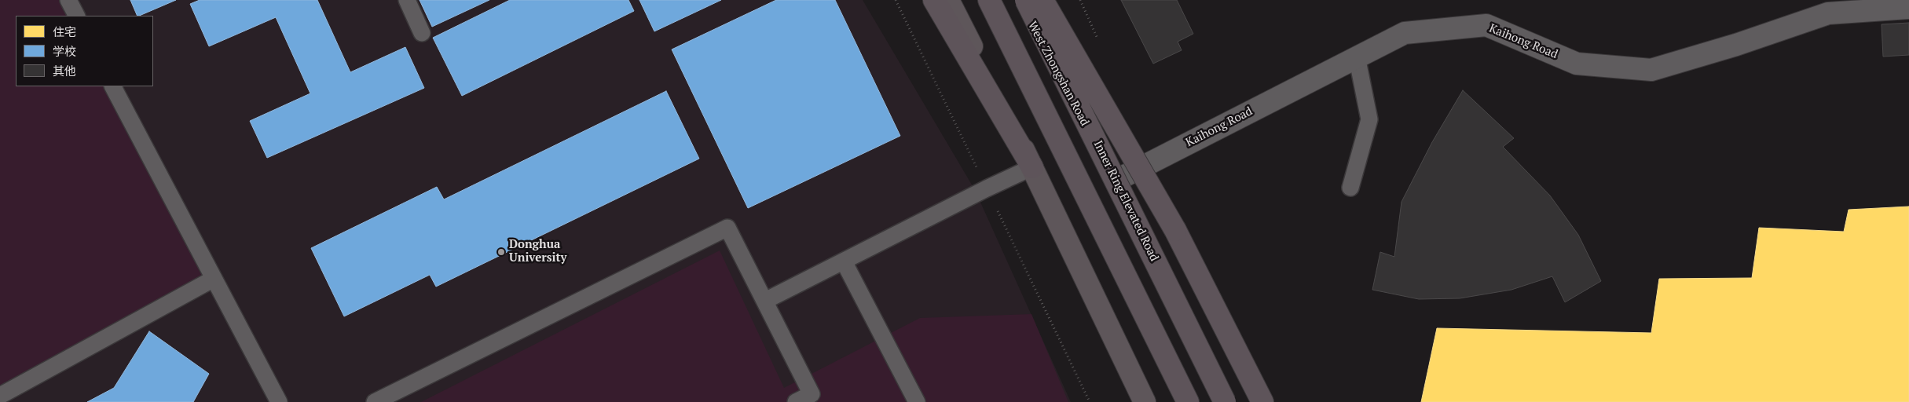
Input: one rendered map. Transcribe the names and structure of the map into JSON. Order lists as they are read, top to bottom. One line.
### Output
{"streets":{"highway":["Inner Ring Elevated Road"],"main road":["West Zhongshan Road"],"street":["Kaihong Road"]},"crossings":[["Kaihong Road","West Zhongshan Road"]],"places":["Donghua University"],"legend":["住宅","学校","其他"]}
